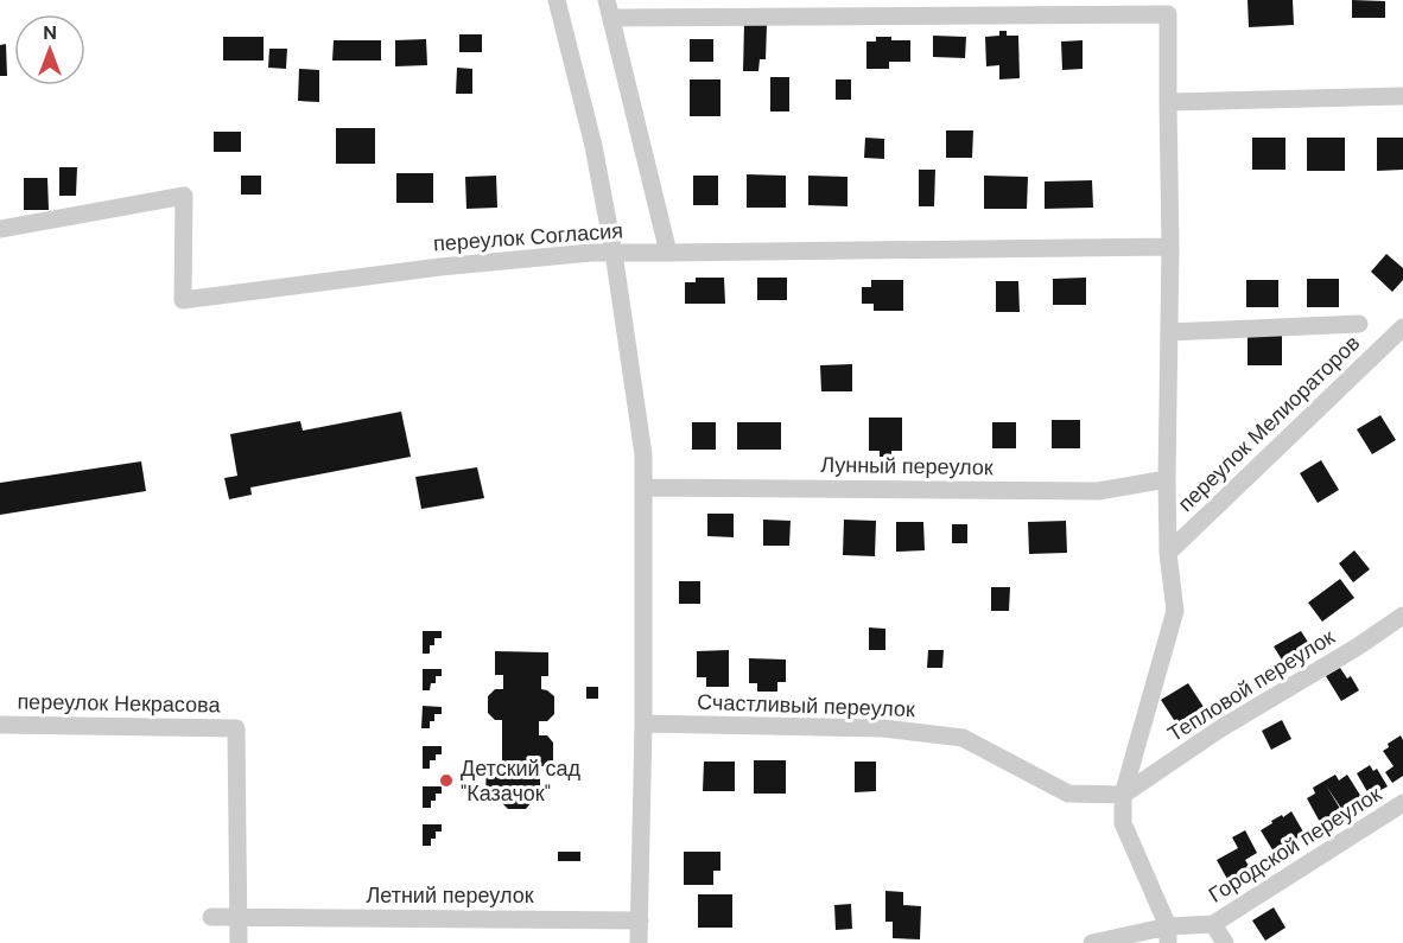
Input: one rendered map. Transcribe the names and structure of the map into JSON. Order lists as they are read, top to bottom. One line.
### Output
{"streets":{"street":["переулок Согласия","переулок Мелиораторов","Лунный переулок","Тепловой переулок","переулок Некрасова","Счастливый переулок","Городской переулок","Летний переулок"]},"crossings":[["Тепловой переулок","Счастливый переулок"],["переулок Некрасова","Летний переулок"]],"places":["Детский сад \"Казачок\""],"north":"top"}
